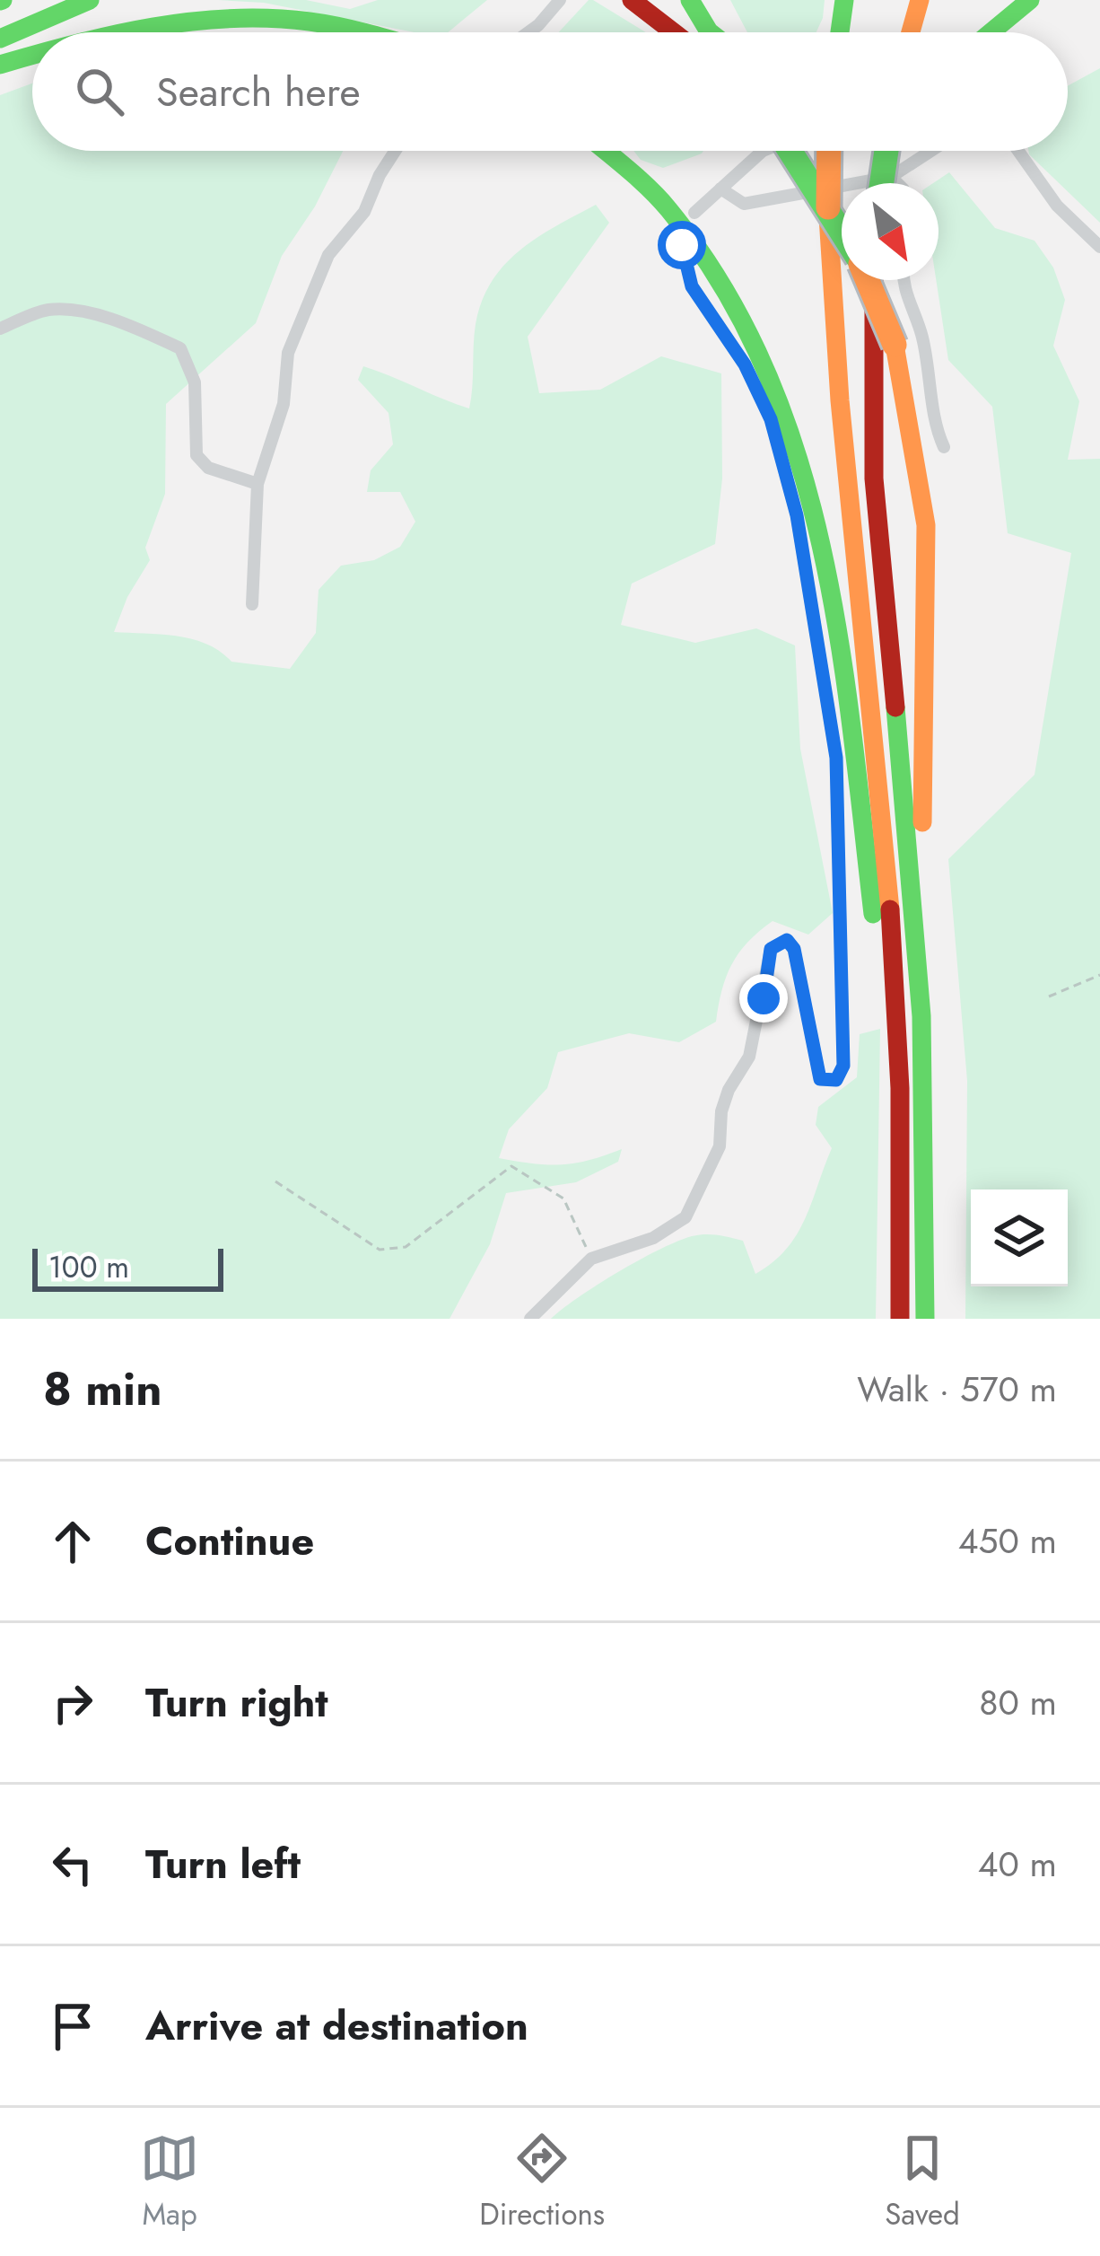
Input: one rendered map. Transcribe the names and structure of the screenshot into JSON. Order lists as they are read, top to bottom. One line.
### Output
{"scale_bar":"100 m","north":"bottom right","page":{"search":"Search here","scale":"100 m","heading":["8 min","Walk · 570 m"],"list":[["Continue","450 m"],["Turn right","80 m"],["Turn left","40 m"],"Arrive at destination"],"nav":["Map","Directions","Saved"]}}
